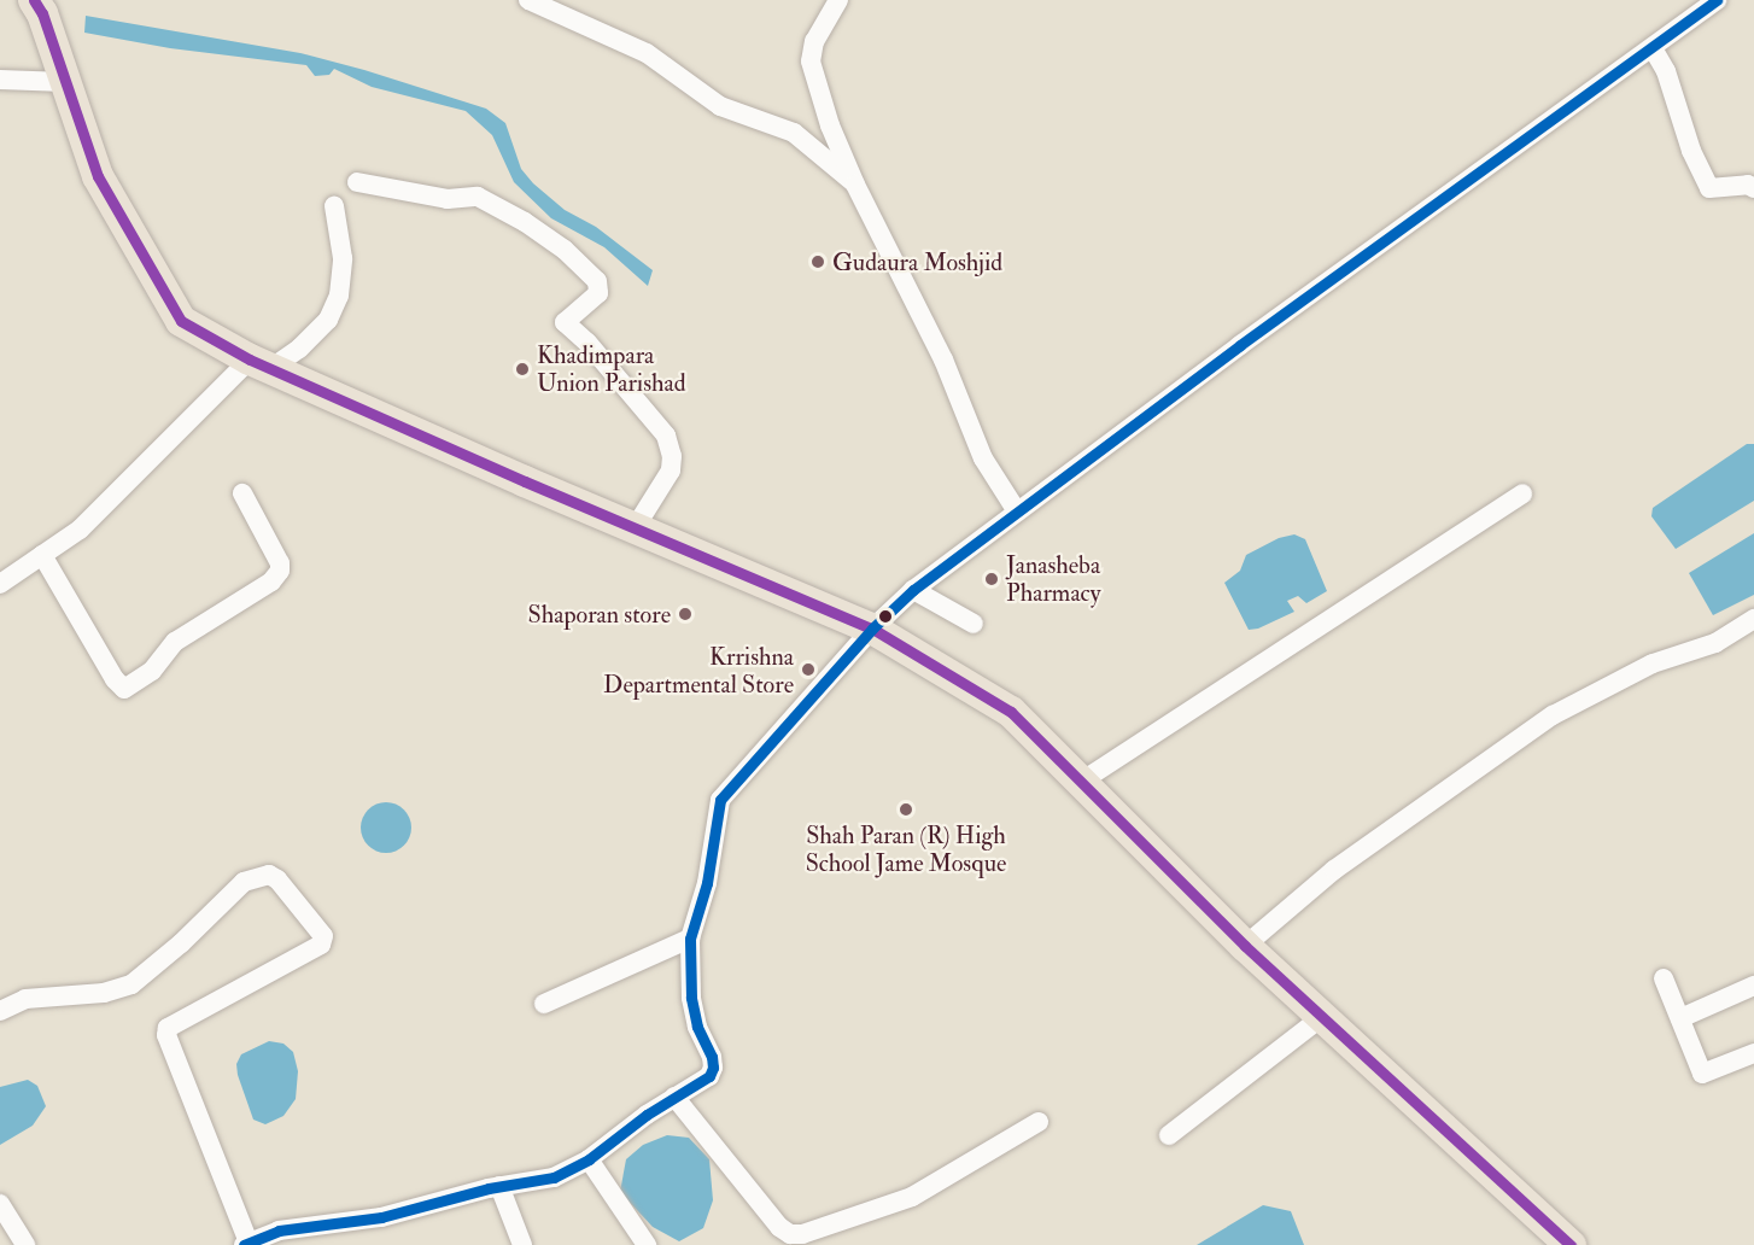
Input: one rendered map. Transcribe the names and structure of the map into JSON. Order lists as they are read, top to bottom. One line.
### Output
{"places":["Gudaura Moshjid","Khadimpara Union Parishad","Janasheba Pharmacy","Shaporan store","Krrishna Departmental Store","Shah Paran (R) High School Jame Mosque"]}
